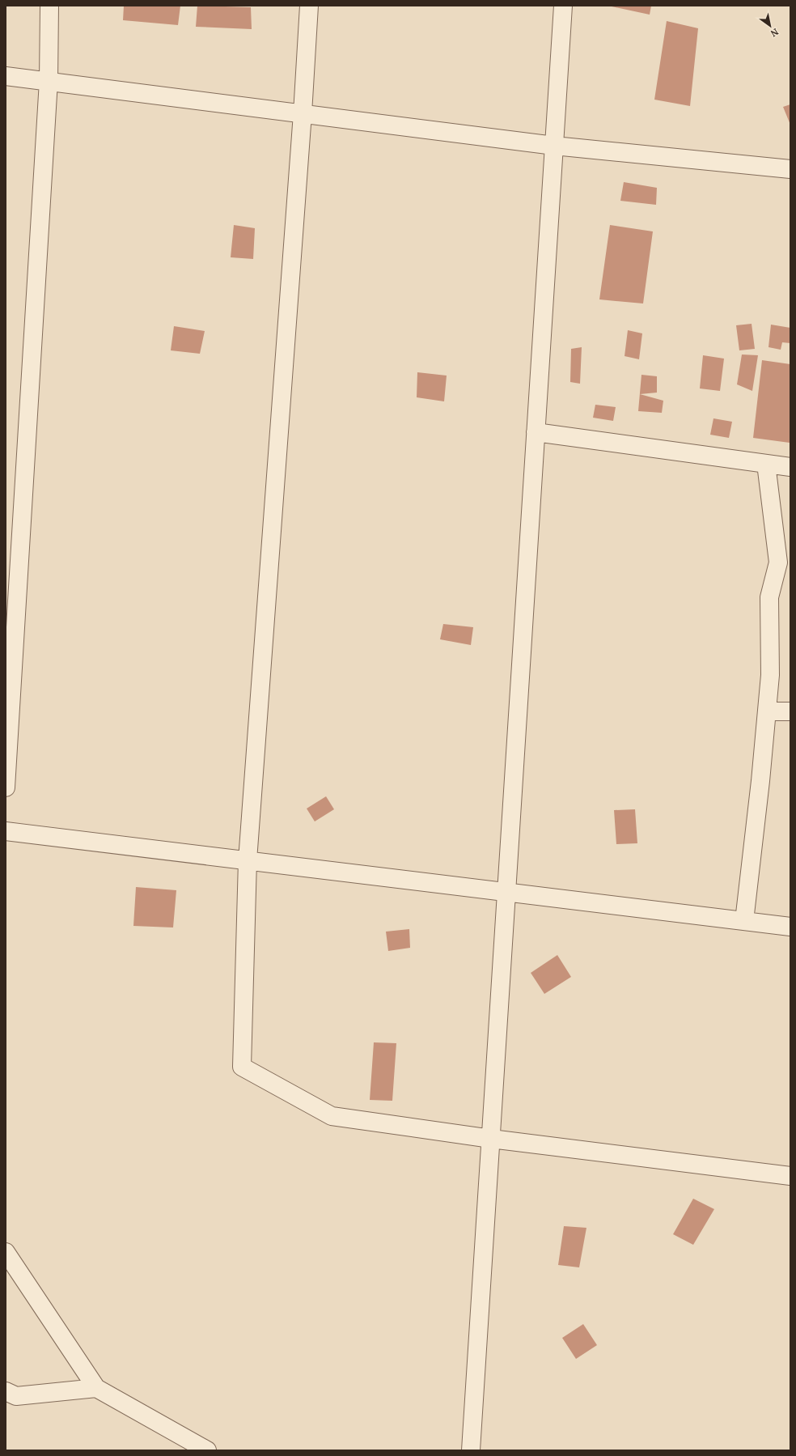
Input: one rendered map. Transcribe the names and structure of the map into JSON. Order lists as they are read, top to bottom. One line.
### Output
{"north":"bottom right"}
